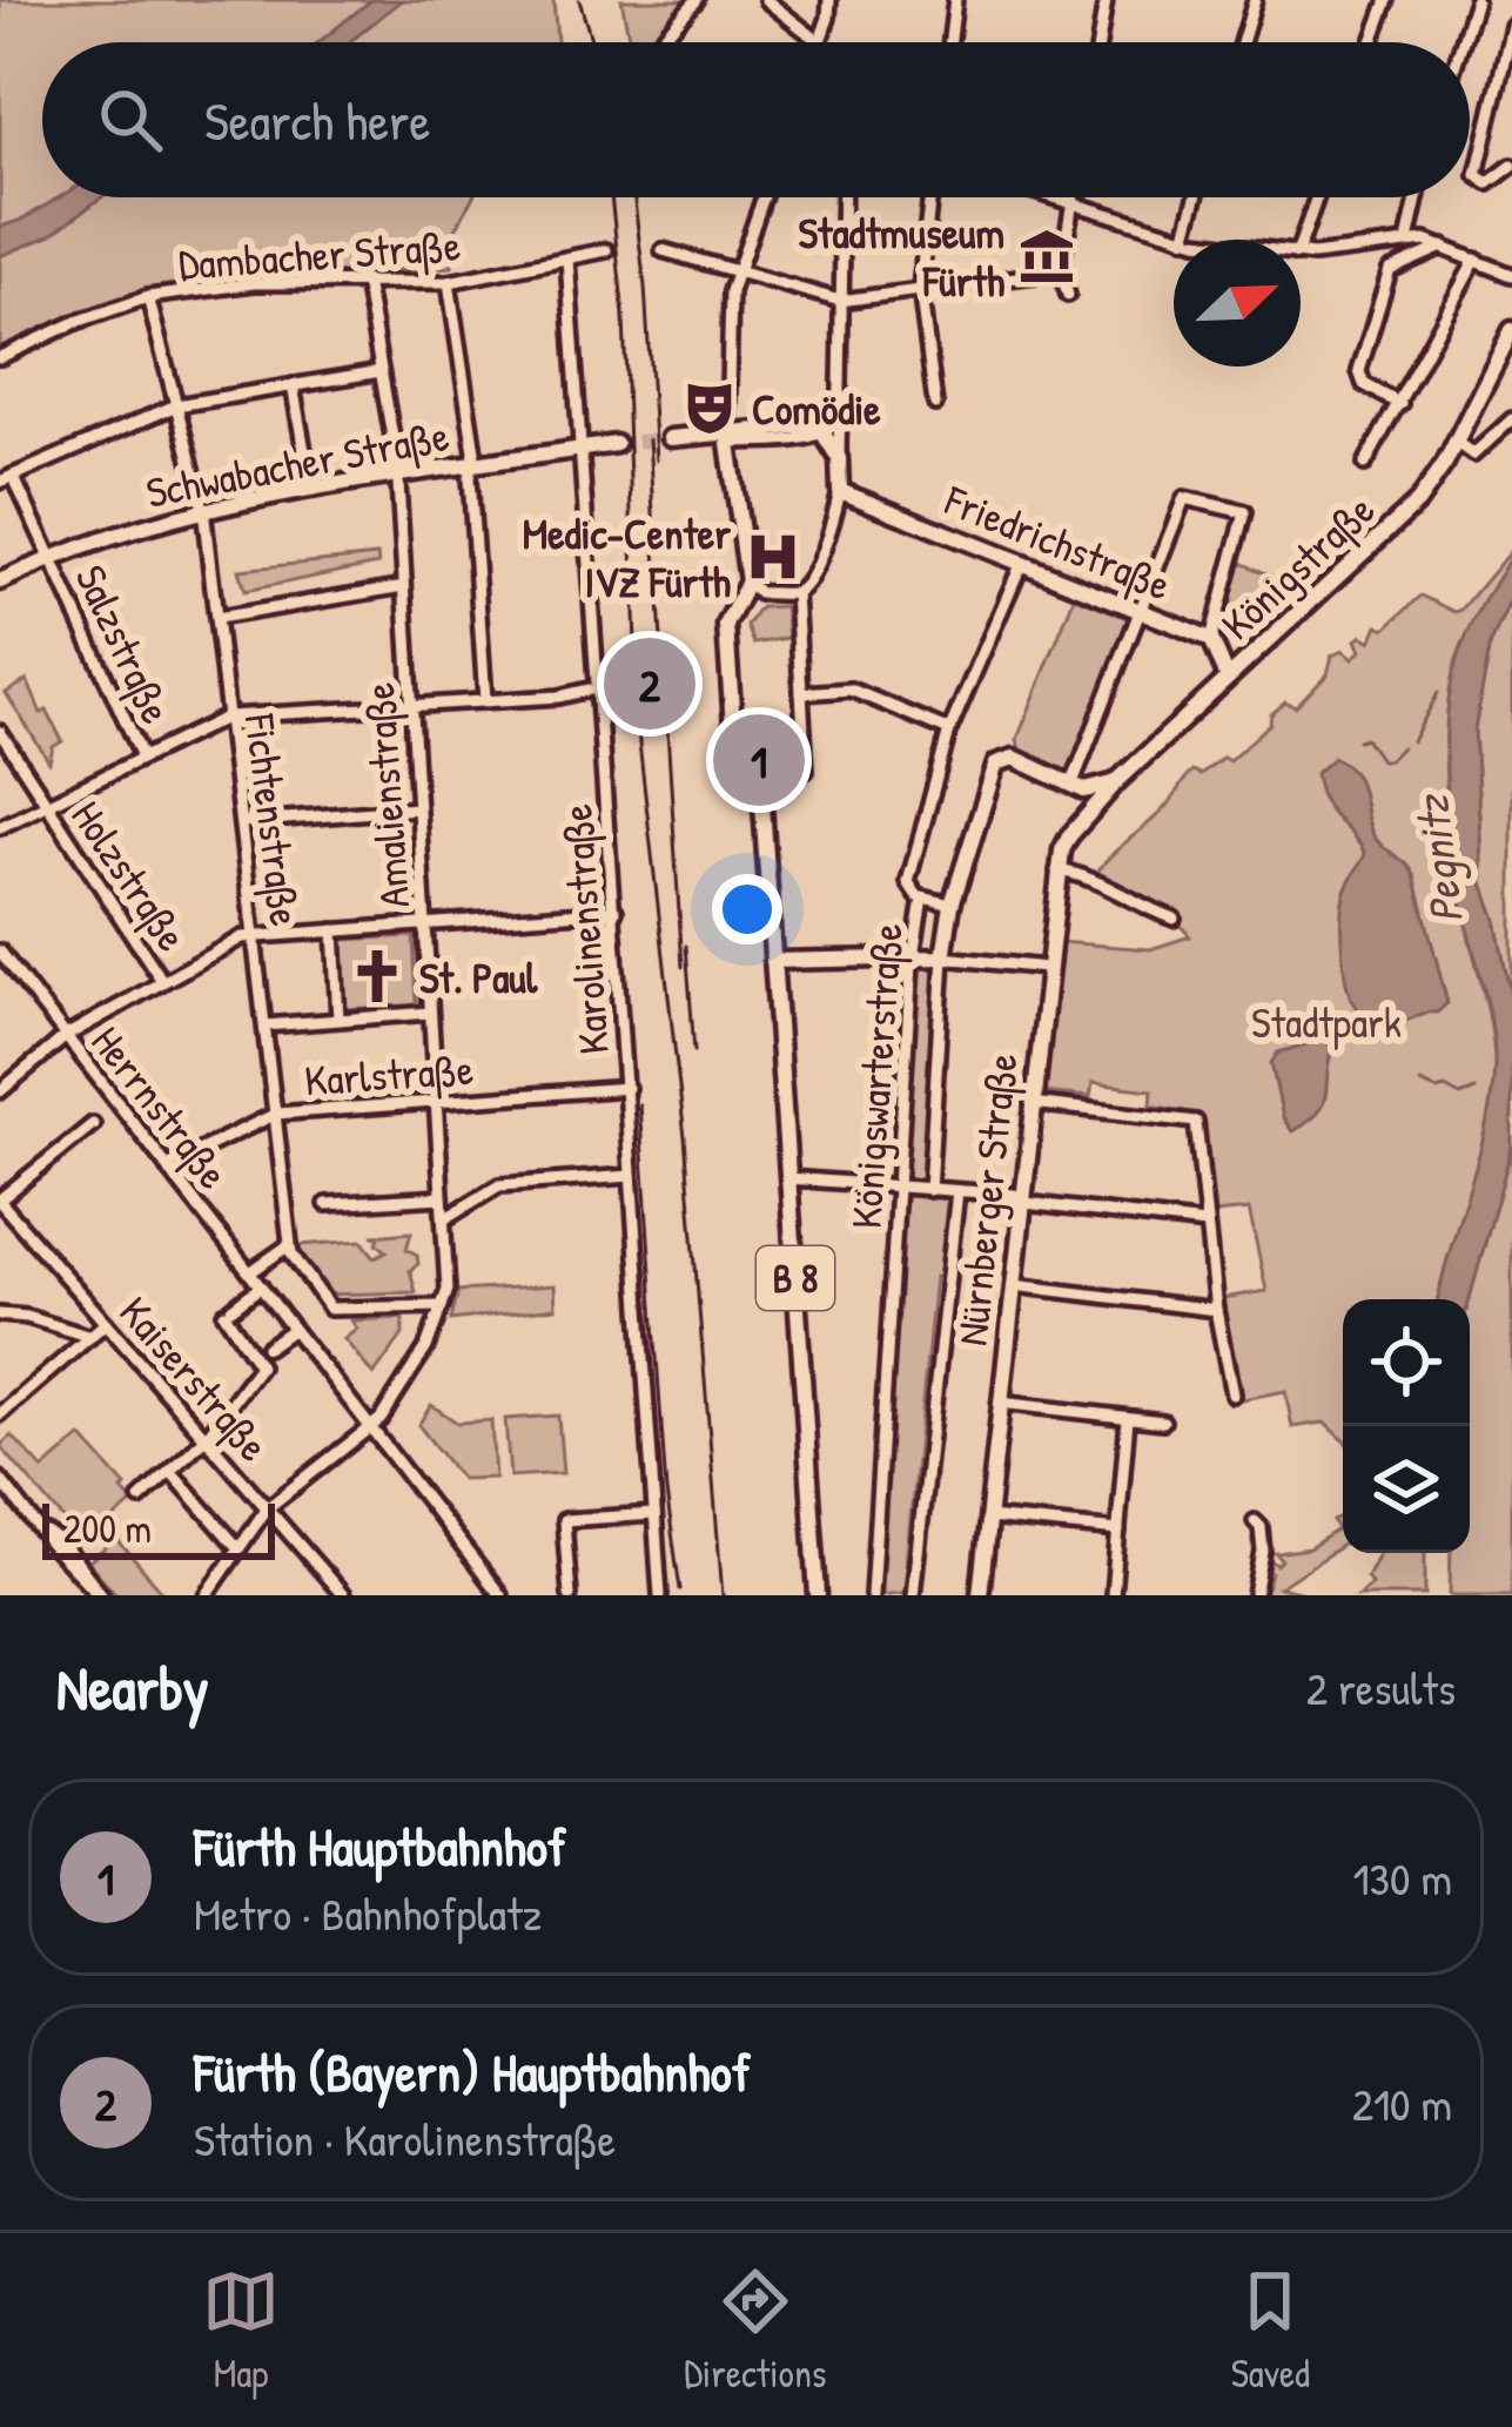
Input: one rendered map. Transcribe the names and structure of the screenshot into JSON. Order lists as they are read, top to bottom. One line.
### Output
{"streets":{"main road":["Schwabacher Straße","Friedrichstraße","Königstraße","Nürnberger Straße","B 8"],"street":["Dambacher Straße","Salzstraße","Amalienstraße","Fichtenstraße","Holzstraße","Karolinenstraße","Karlstraße","Königswarterstraße","Herrnstraße","Kaiserstraße"]},"crossings":[["Dambacher Straße","Amalienstraße"],["Dambacher Straße","Fichtenstraße"],["Dambacher Straße","Karolinenstraße"],["Schwabacher Straße","Salzstraße"],["Schwabacher Straße","Amalienstraße"],["Schwabacher Straße","Fichtenstraße"],["Schwabacher Straße","Karolinenstraße"],["Friedrichstraße","Königstraße"],["Königstraße","Nürnberger Straße"],["Amalienstraße","Karlstraße"],["Fichtenstraße","Karlstraße"],["Karolinenstraße","Karlstraße"],["Karlstraße","Herrnstraße"]],"water":["Pegnitz"],"parks":["Stadtpark"],"places":{"museum":["Stadtmuseum Fürth"],"theatre":["Comödie"],"hospital":["Medic-Center IVZ Fürth"],"church":["St. Paul"]},"scale_bar":"200 m","north":"top right","page":{"search":"Search here","pins":["2","1"],"scale":"200 m","heading":["Nearby","2 results"],"list":[{"mark":"1","name":"Fürth Hauptbahnhof","note":"Metro · Bahnhofplatz","value":"130 m"},{"mark":"2","name":"Fürth (Bayern) Hauptbahnhof","note":"Station · Karolinenstraße","value":"210 m"}],"nav":["Map","Directions","Saved"]}}
